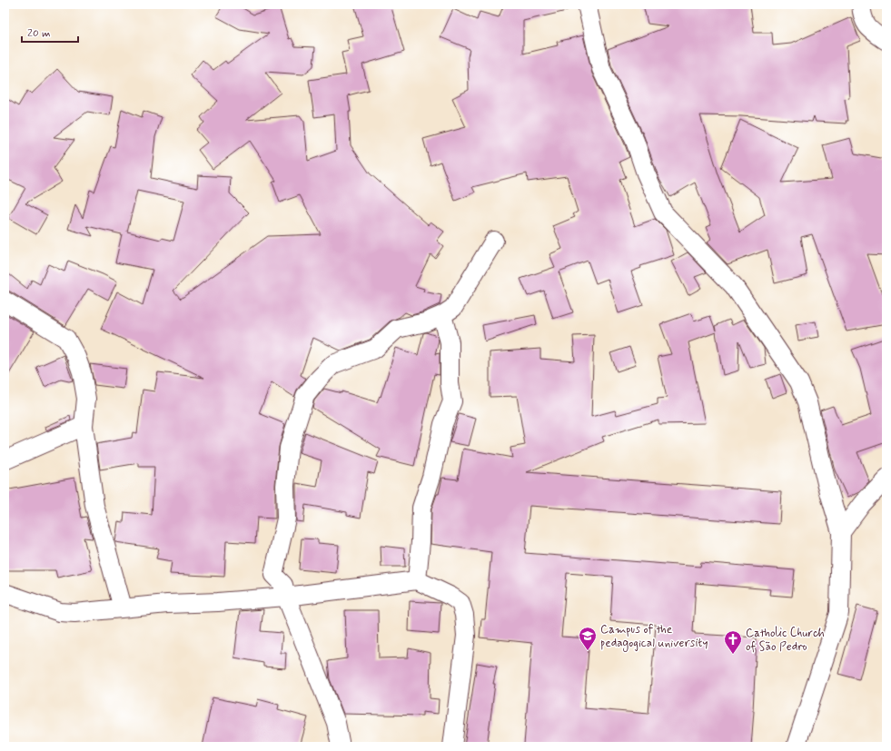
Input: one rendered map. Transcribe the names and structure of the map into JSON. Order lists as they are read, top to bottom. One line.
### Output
{"places":{"school or university":["Campus of the pedagogical university"],"church":["Catholic Church of São Pedro"]},"scale_bar":"20 m"}
